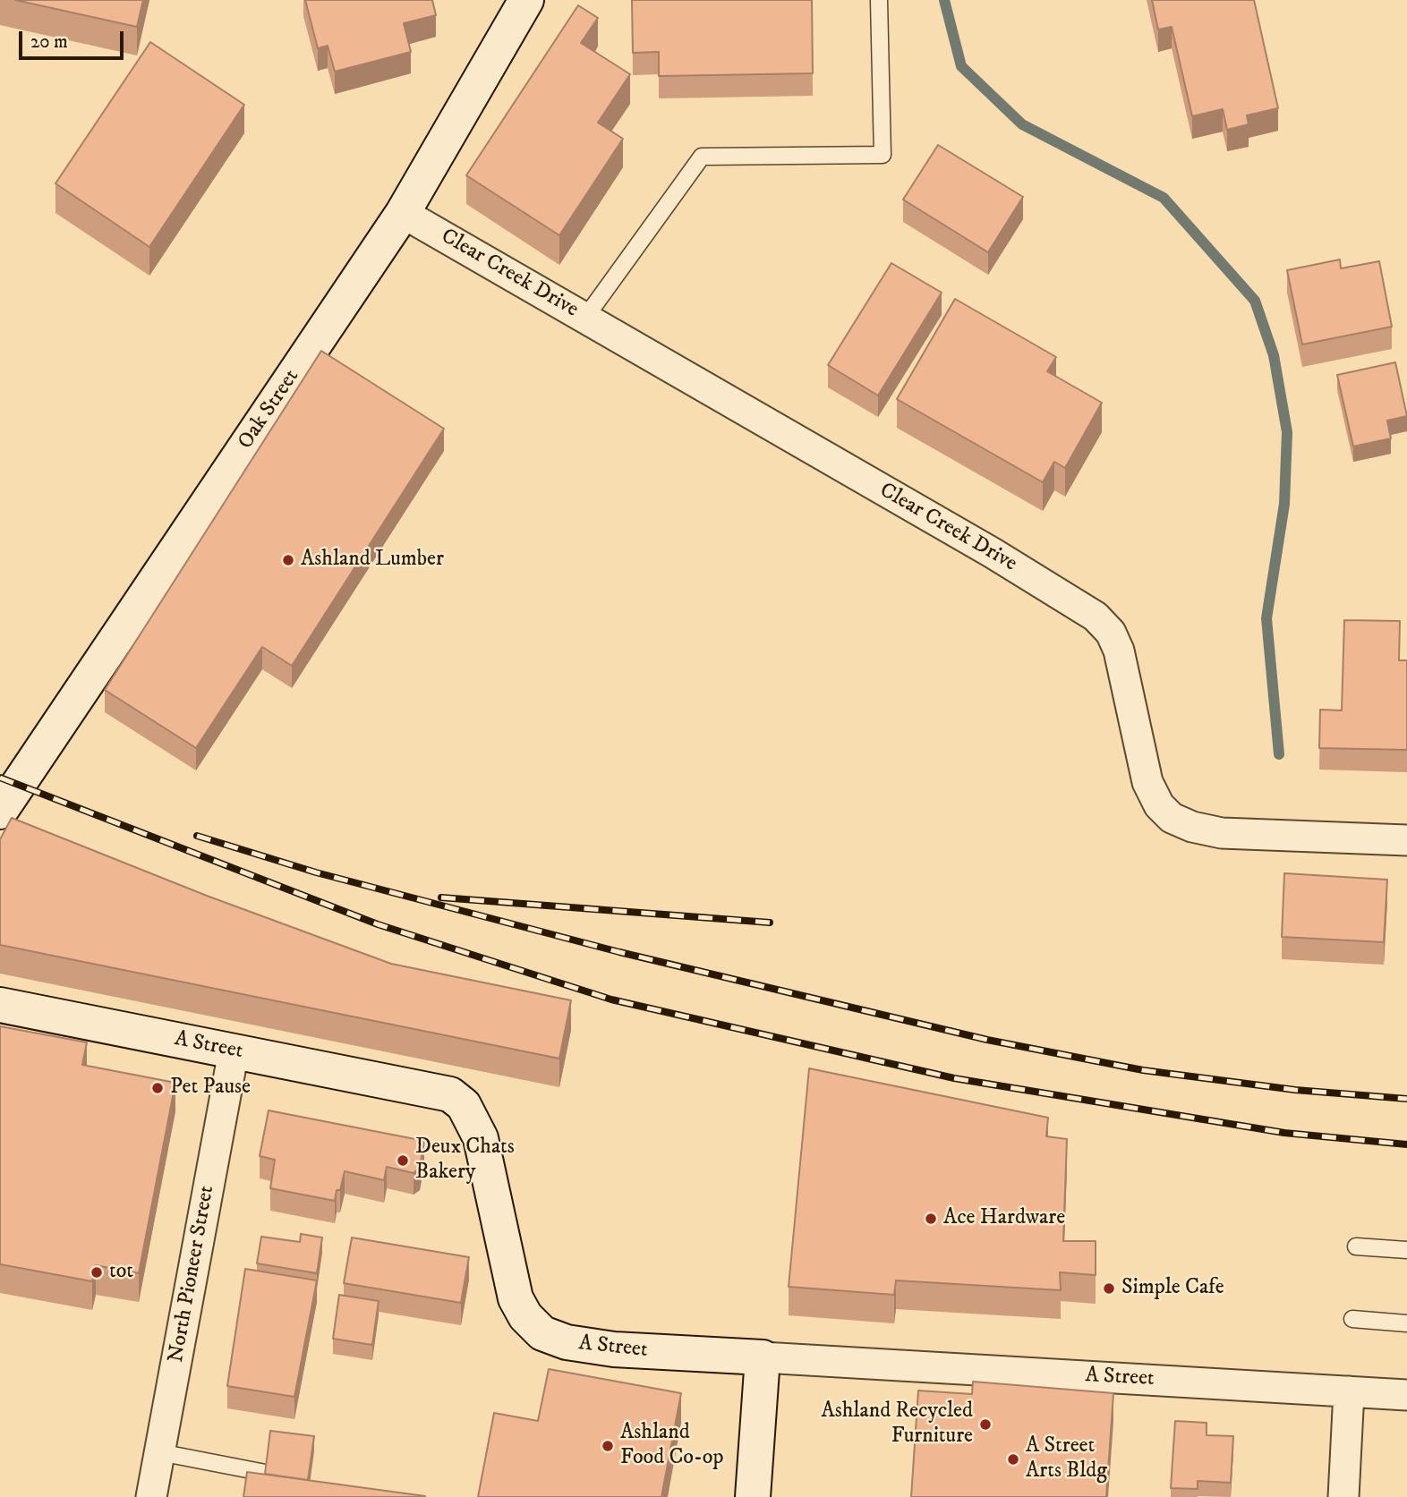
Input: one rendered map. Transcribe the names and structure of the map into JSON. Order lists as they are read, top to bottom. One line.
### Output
{"streets":{"street":["Clear Creek Drive","Oak Street","A Street","North Pioneer Street"]},"crossings":[["Clear Creek Drive","Oak Street"],["A Street","North Pioneer Street"]],"places":["Ashland Lumber","Pet Pause","Deux Chats Bakery","Ace Hardware","tot","Simple Cafe","Ashland Recycled Furniture","Ashland Food Co-op","A Street Arts Bldg"],"scale_bar":"20 m"}
